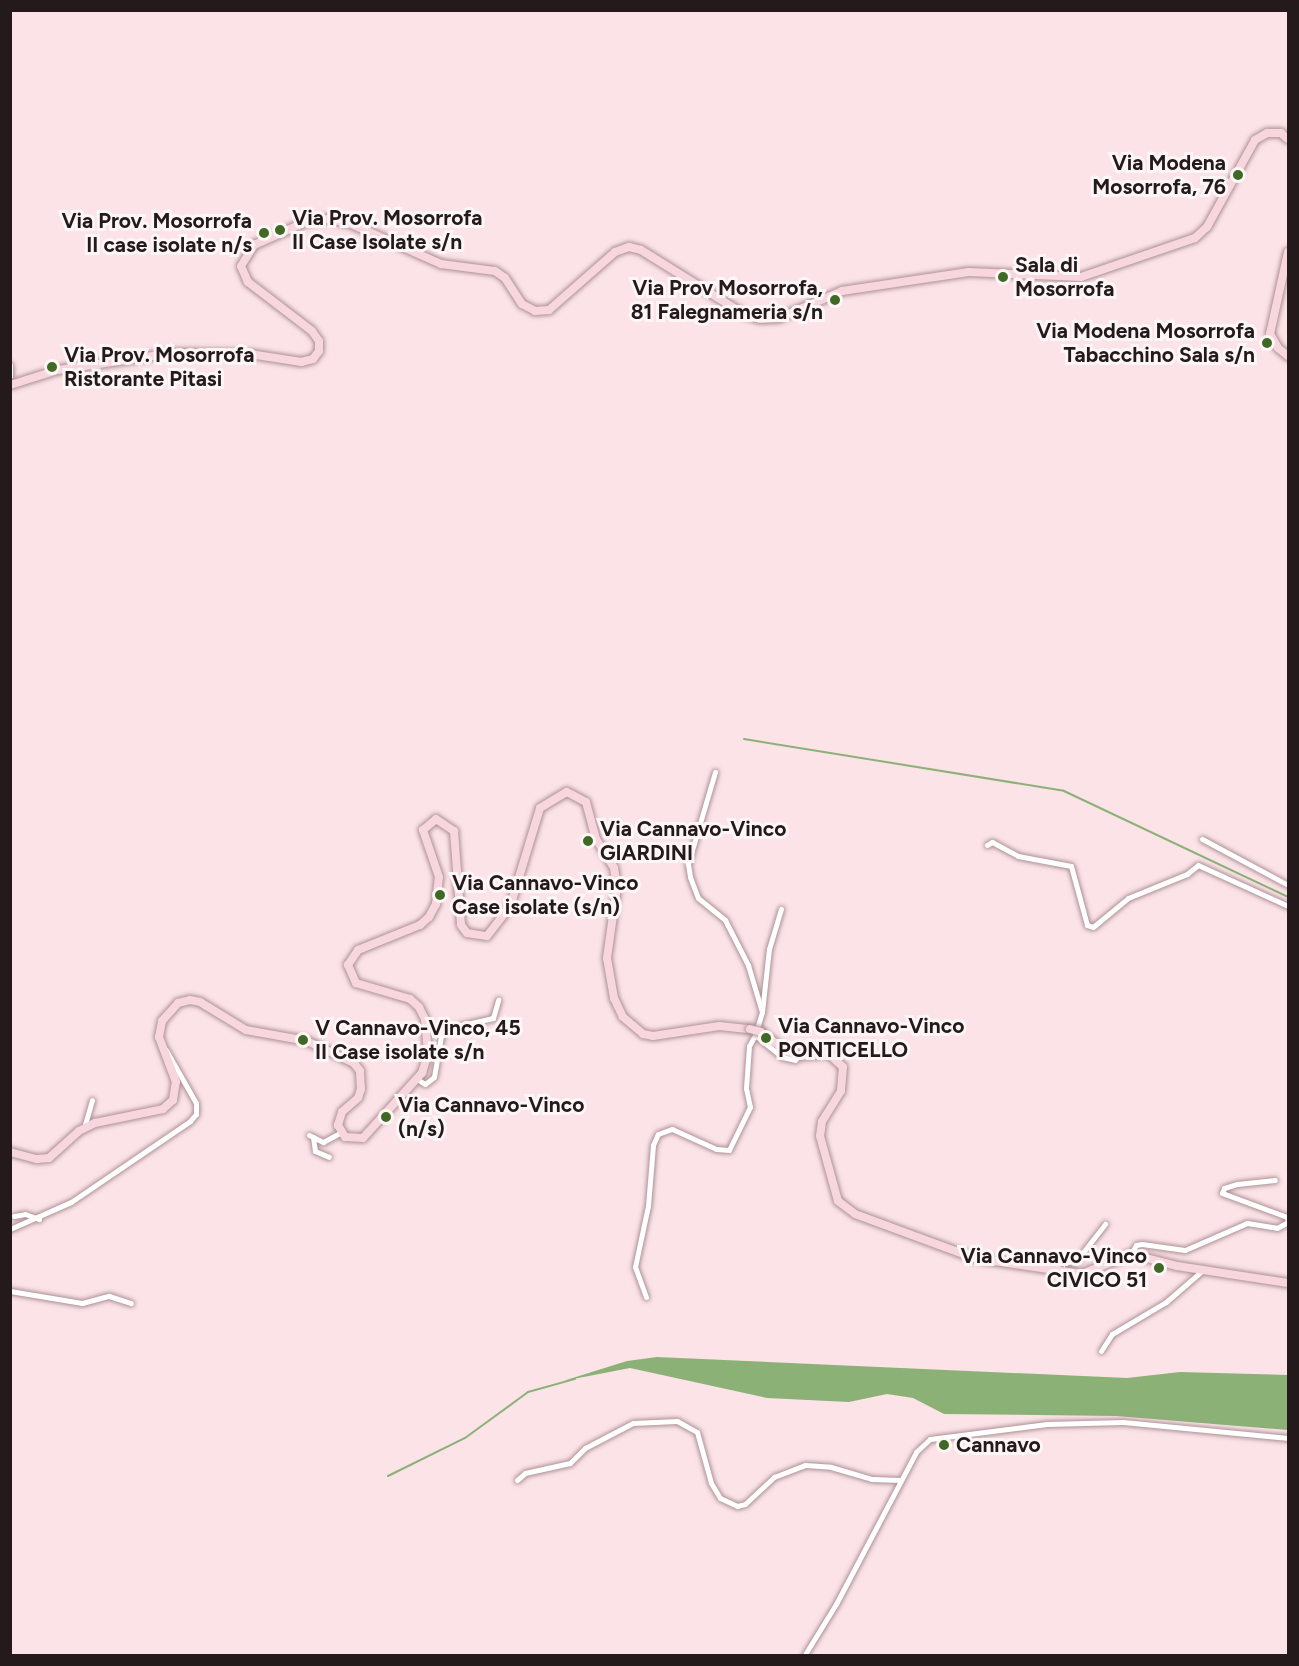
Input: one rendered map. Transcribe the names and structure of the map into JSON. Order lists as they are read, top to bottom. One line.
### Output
{"places":["Via Modena Mosorrofa, 76","Via Prov. Mosorrofa II Case Isolate s/n","Via Prov. Mosorrofa II case isolate n/s","Sala di Mosorrofa","Via Prov Mosorrofa, 81 Falegnameria s/n","Via Modena Mosorrofa Tabacchino Sala s/n","Via Prov. Mosorrofa Ristorante Pitasi","Via Cannavo-Vinco GIARDINI","Via Cannavo-Vinco Case isolate (s/n)","Via Cannavo-Vinco PONTICELLO","V Cannavo-Vinco, 45 II Case isolate s/n","Via Cannavo-Vinco (n/s)","Via Cannavo-Vinco CIVICO 51","Cannavo"]}
